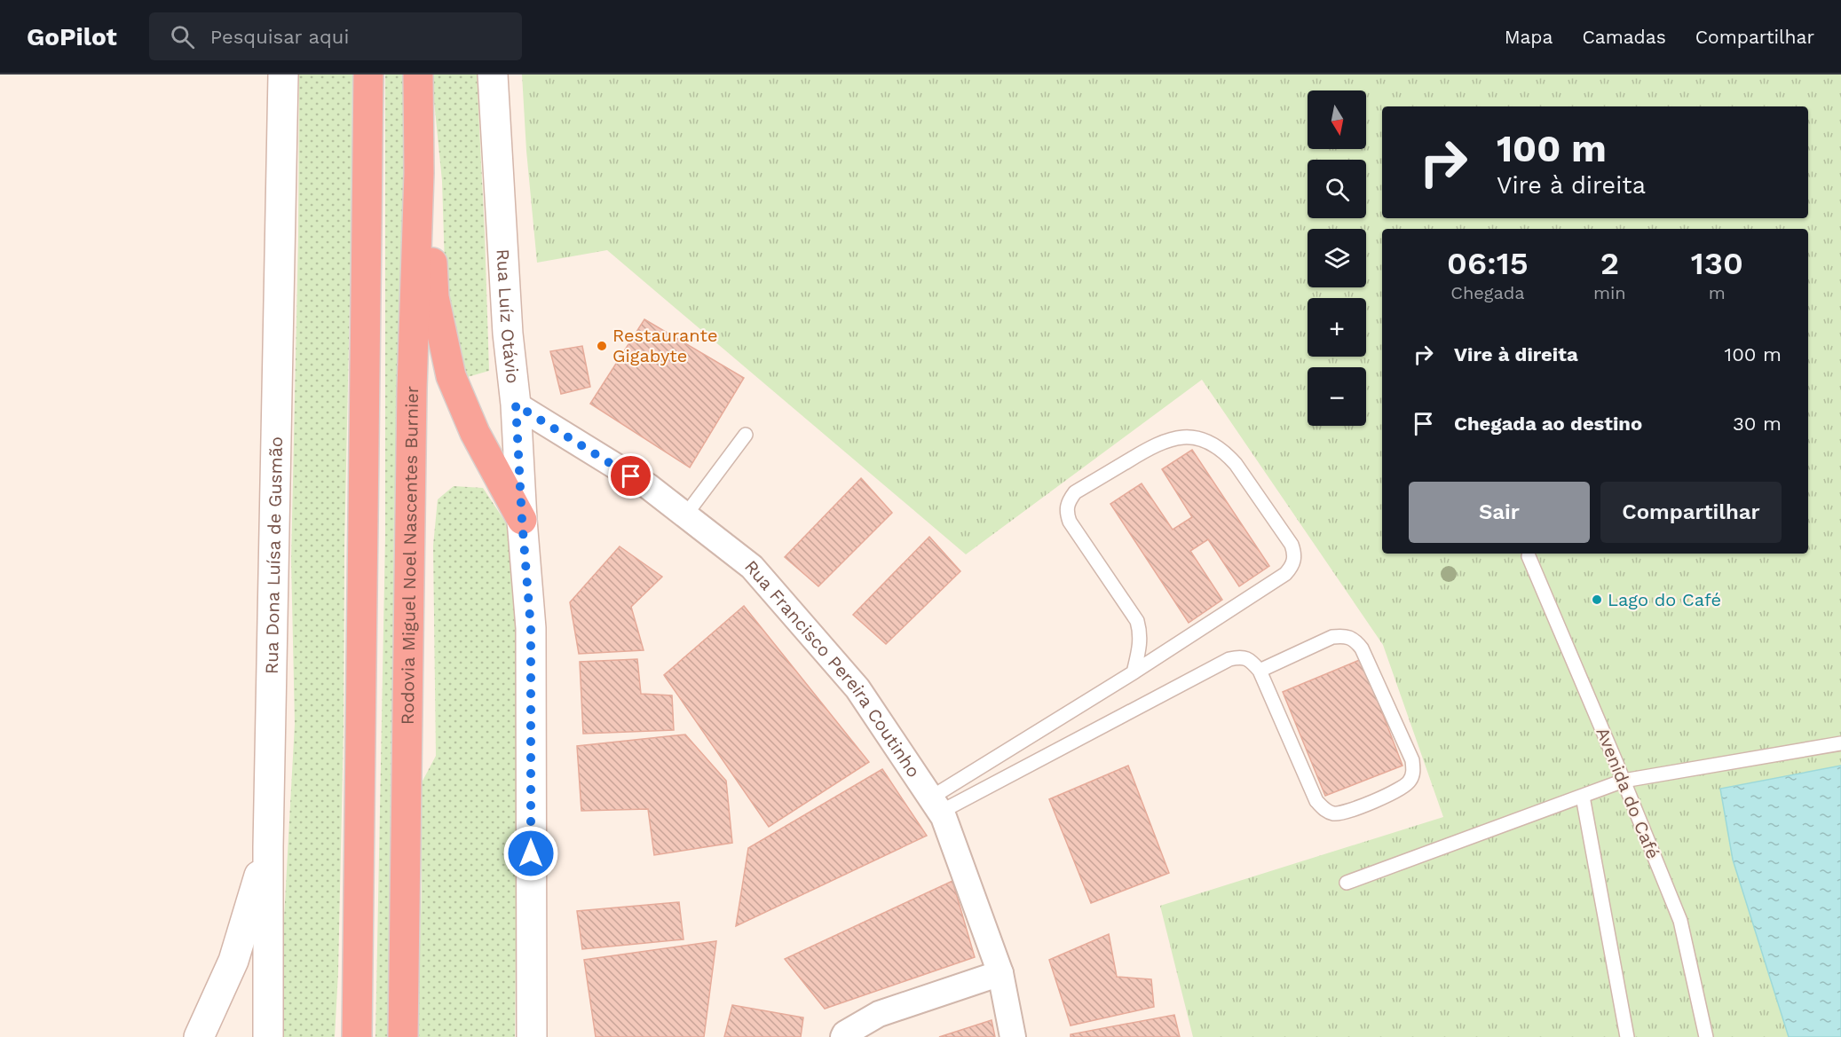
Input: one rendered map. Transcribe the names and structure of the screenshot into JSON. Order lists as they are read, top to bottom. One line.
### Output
{"streets":{"highway":["Rodovia Miguel Noel Nascentes Burnier"],"street":["Rua Luíz Otávio","Rua Dona Luísa de Gusmão","Rua Francisco Pereira Coutinho"],"lane":["Avenida do Café"]},"crossings":[["Rua Luíz Otávio","Rua Francisco Pereira Coutinho"]],"places":["Restaurante Gigabyte","Lago do Café"],"north":"bottom","page":{"header":"GoPilot","search":"Pesquisar aqui","nav":["Mapa","Camadas","Compartilhar"],"map_buttons":["+","−"],"turn":["100 m","Vire à direita"],"eta":["06:15","Chegada","2","min","130","m"],"list":[{"name":"Vire à direita","value":"100 m"},{"name":"Chegada ao destino","value":"30 m"}],"buttons":["Sair","Compartilhar"]}}
